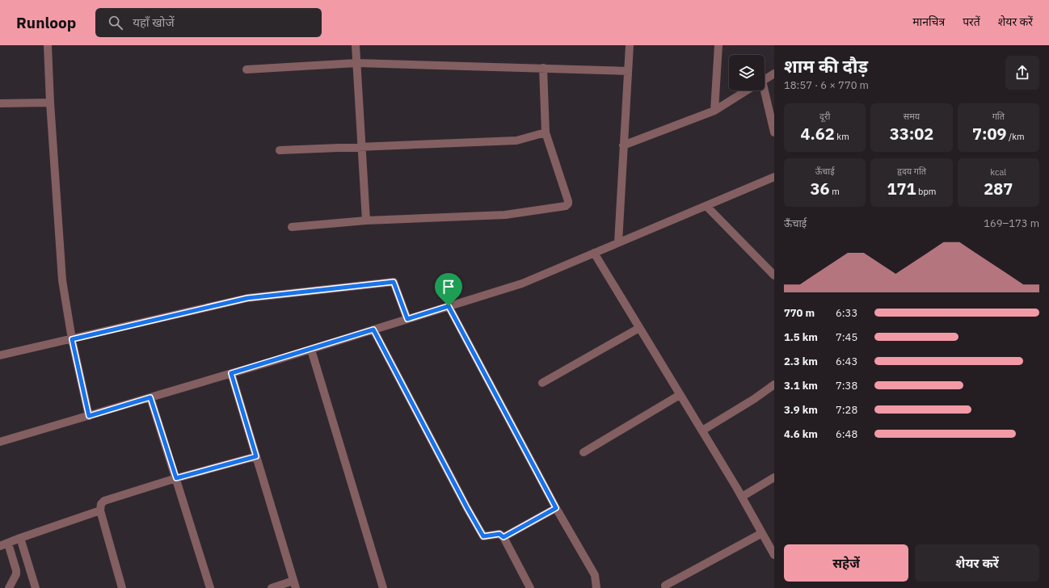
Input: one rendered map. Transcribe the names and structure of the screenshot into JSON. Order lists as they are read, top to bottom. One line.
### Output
{"page":{"header":"Runloop","search":"यहाँ खोजें","nav":["मानचित्र","परतें","शेयर करें"],"heading":["शाम की दौड़","18:57 · 6 × 770 m"],"stats":[["दूरी","4.62 km"],["समय","33:02"],["गति","7:09 /km"],["ऊँचाई","36 m"],["हृदय गति","171 bpm"],["kcal","287"]],"chart":["ऊँचाई","169–173 m"],"list":[{"name":"770 m","note":"6:33"},{"name":"1.5 km","note":"7:45"},{"name":"2.3 km","note":"6:43"},{"name":"3.1 km","note":"7:38"},{"name":"3.9 km","note":"7:28"},{"name":"4.6 km","note":"6:48"}],"buttons":["सहेजें","शेयर करें"]}}
